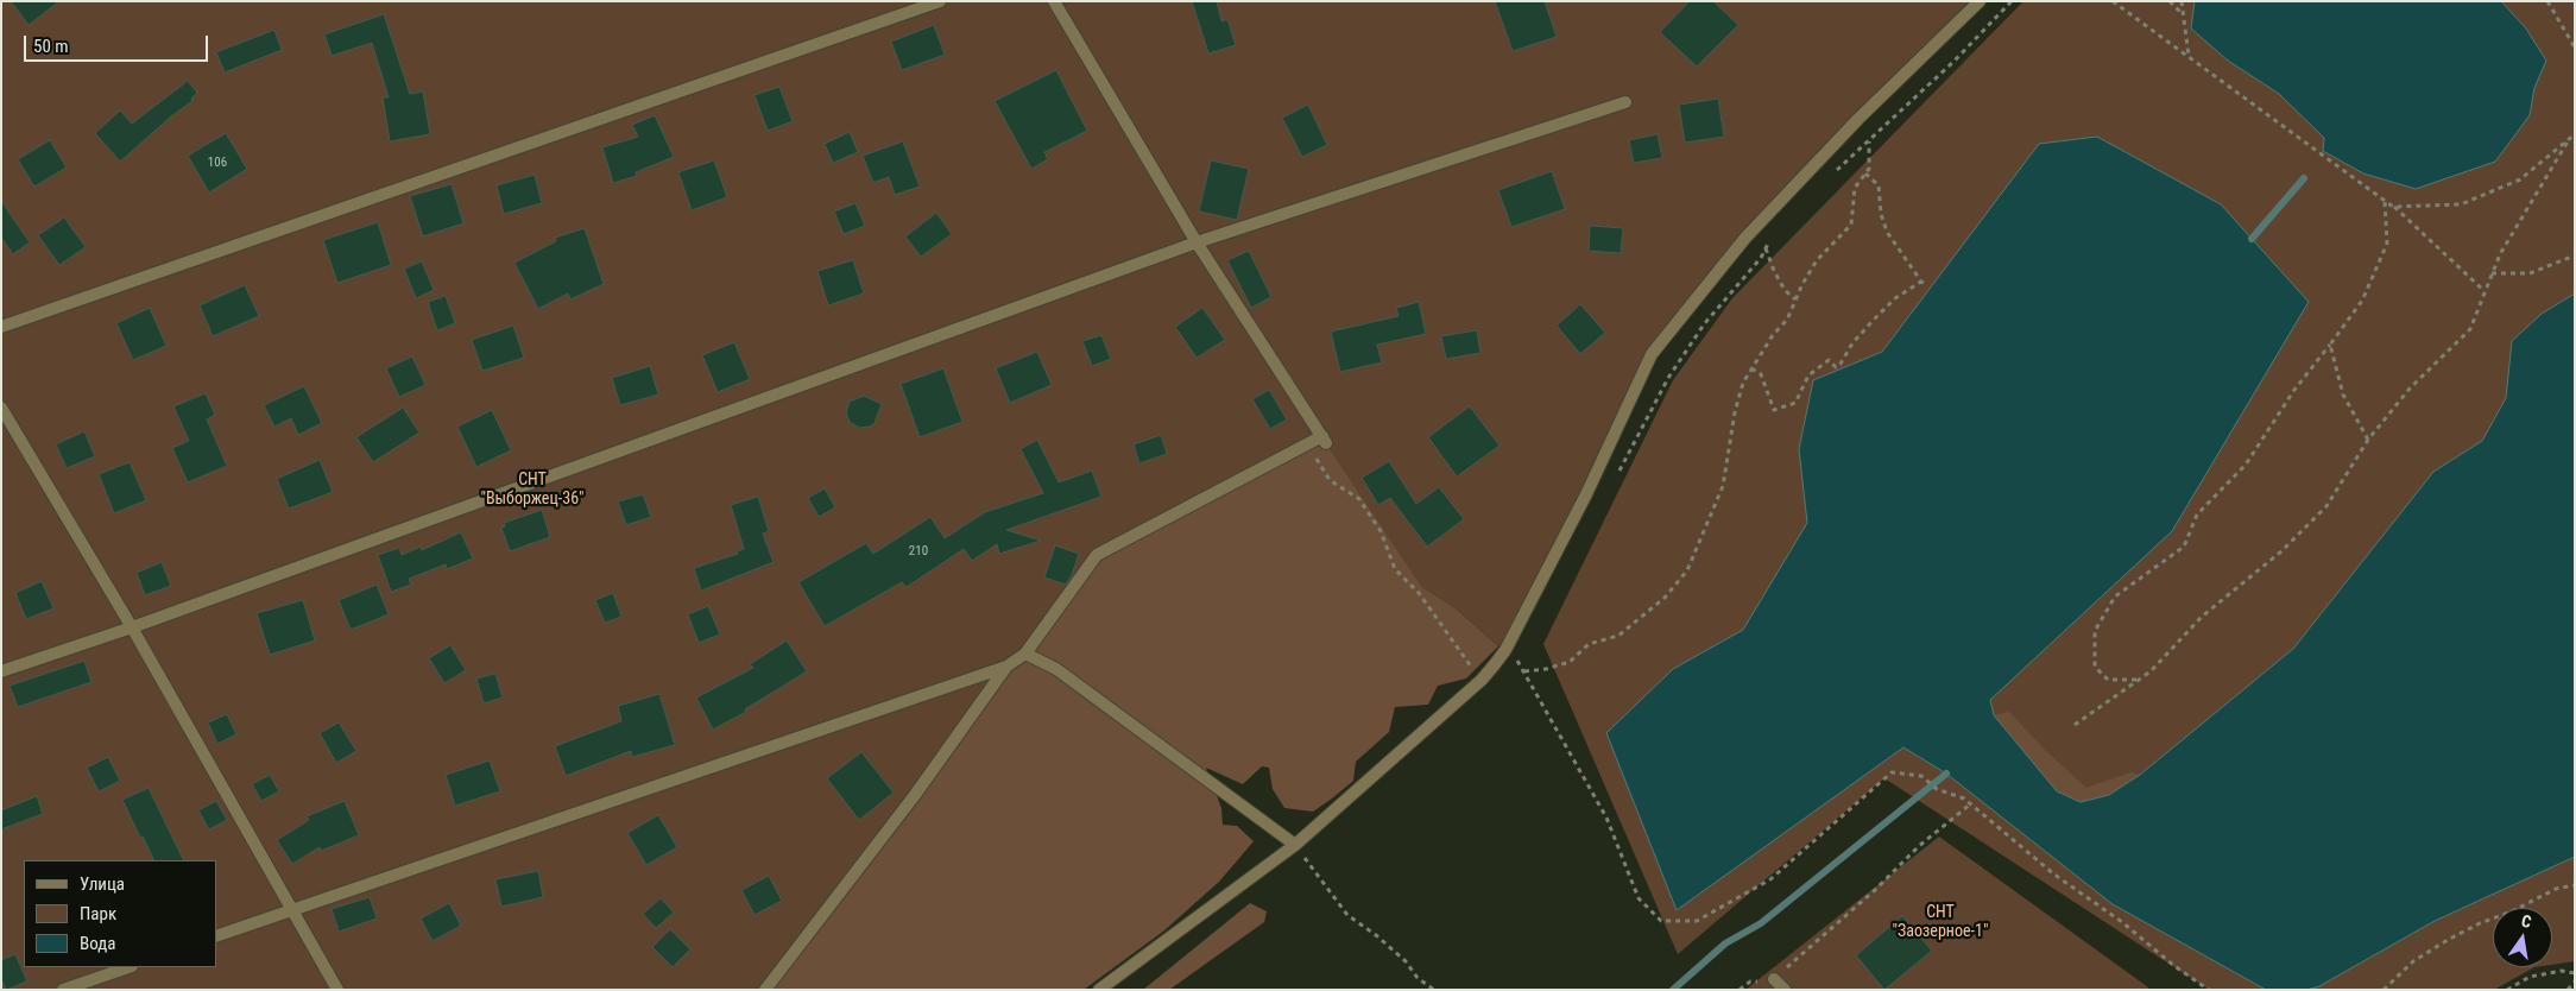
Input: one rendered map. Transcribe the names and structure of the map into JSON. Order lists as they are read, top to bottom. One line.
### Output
{"parks":["СНТ \"Выборжец-36\"","СНТ \"Заозерное-1\""],"house_numbers":["106","210"],"legend":["Улица","Парк","Вода"],"scale_bar":"50 m","north":"top"}
